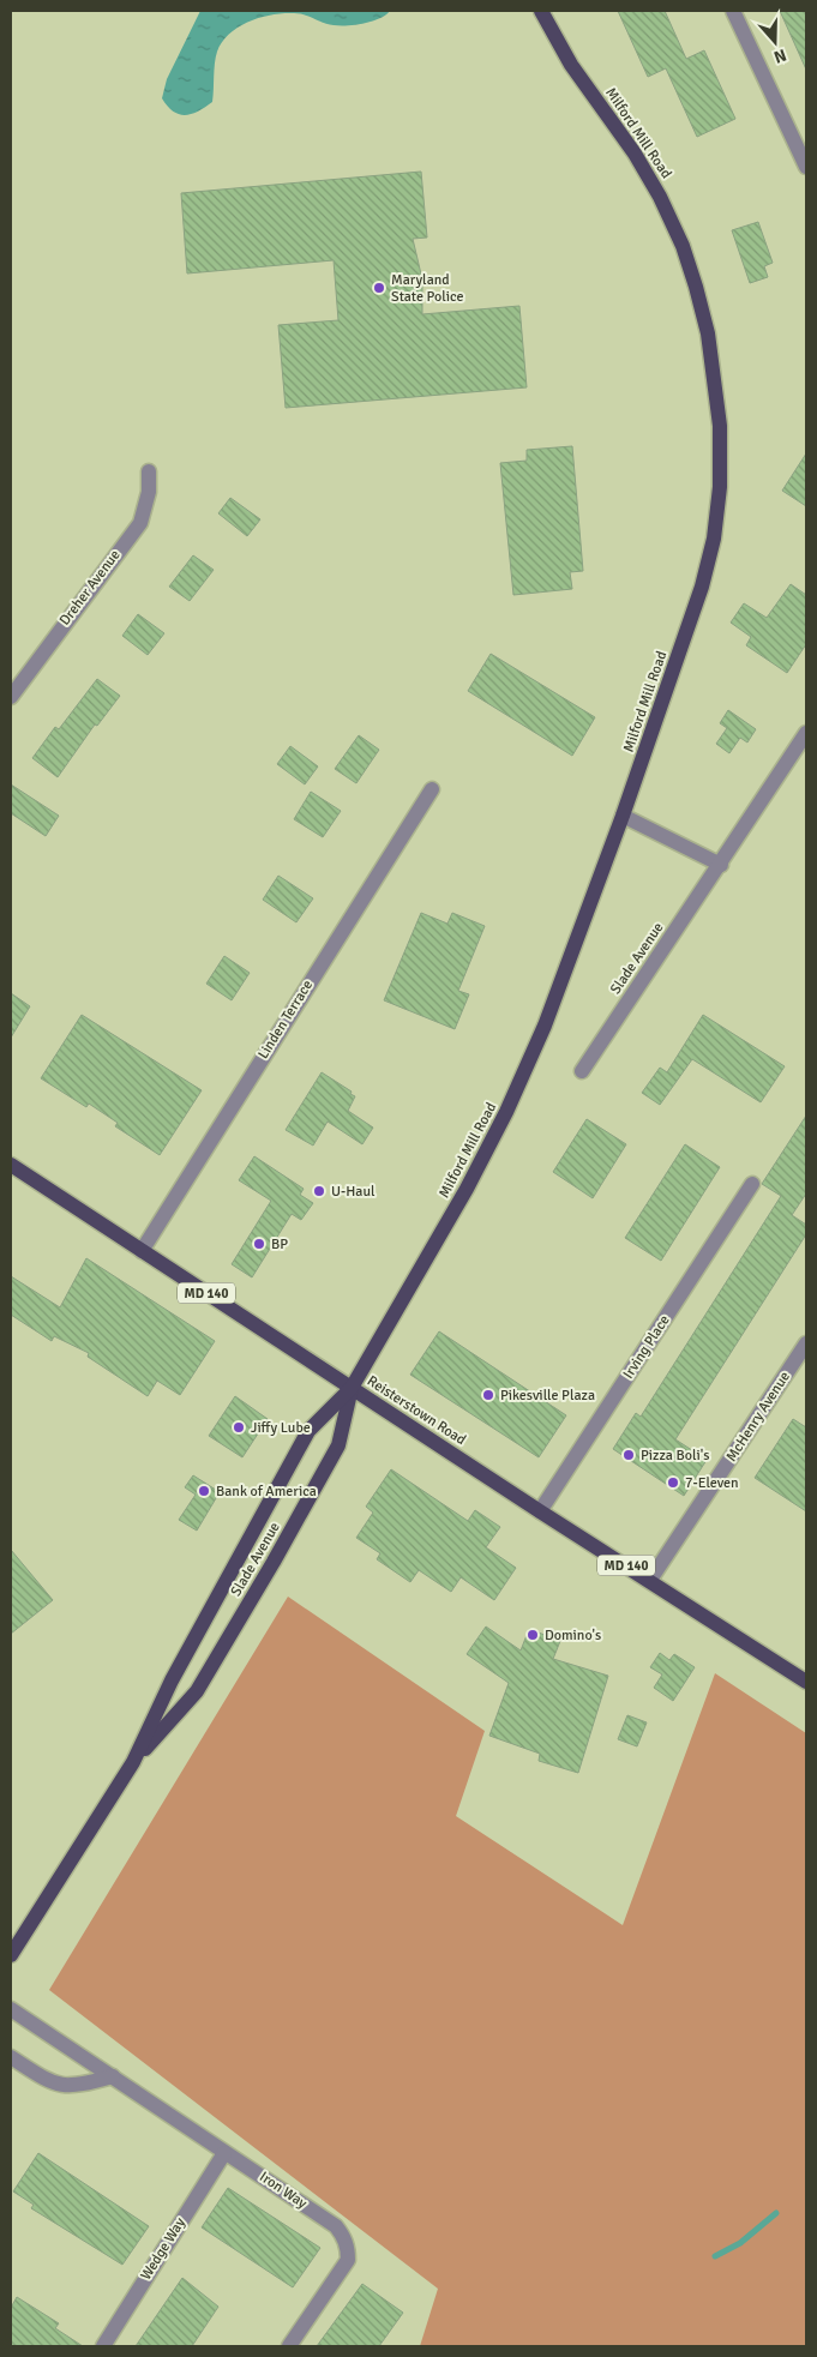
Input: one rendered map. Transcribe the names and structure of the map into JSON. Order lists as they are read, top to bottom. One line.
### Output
{"streets":{"main road":["Milford Mill Road","Slade Avenue","MD 140","Reisterstown Road"],"street":["Dreher Avenue","Linden Terrace","Irving Place","McHenry Avenue","Iron Way","Wedge Way"]},"crossings":[["Milford Mill Road","Slade Avenue"],["Milford Mill Road","Reisterstown Road"],["Slade Avenue","Reisterstown Road"],["Linden Terrace","Reisterstown Road"],["Irving Place","Reisterstown Road"],["Reisterstown Road","McHenry Avenue"],["Iron Way","Wedge Way"]],"places":["Maryland State Police","U-Haul","BP","Pikesville Plaza","Jiffy Lube","Pizza Boli's","7-Eleven","Bank of America","Domino's"],"north":"bottom"}
